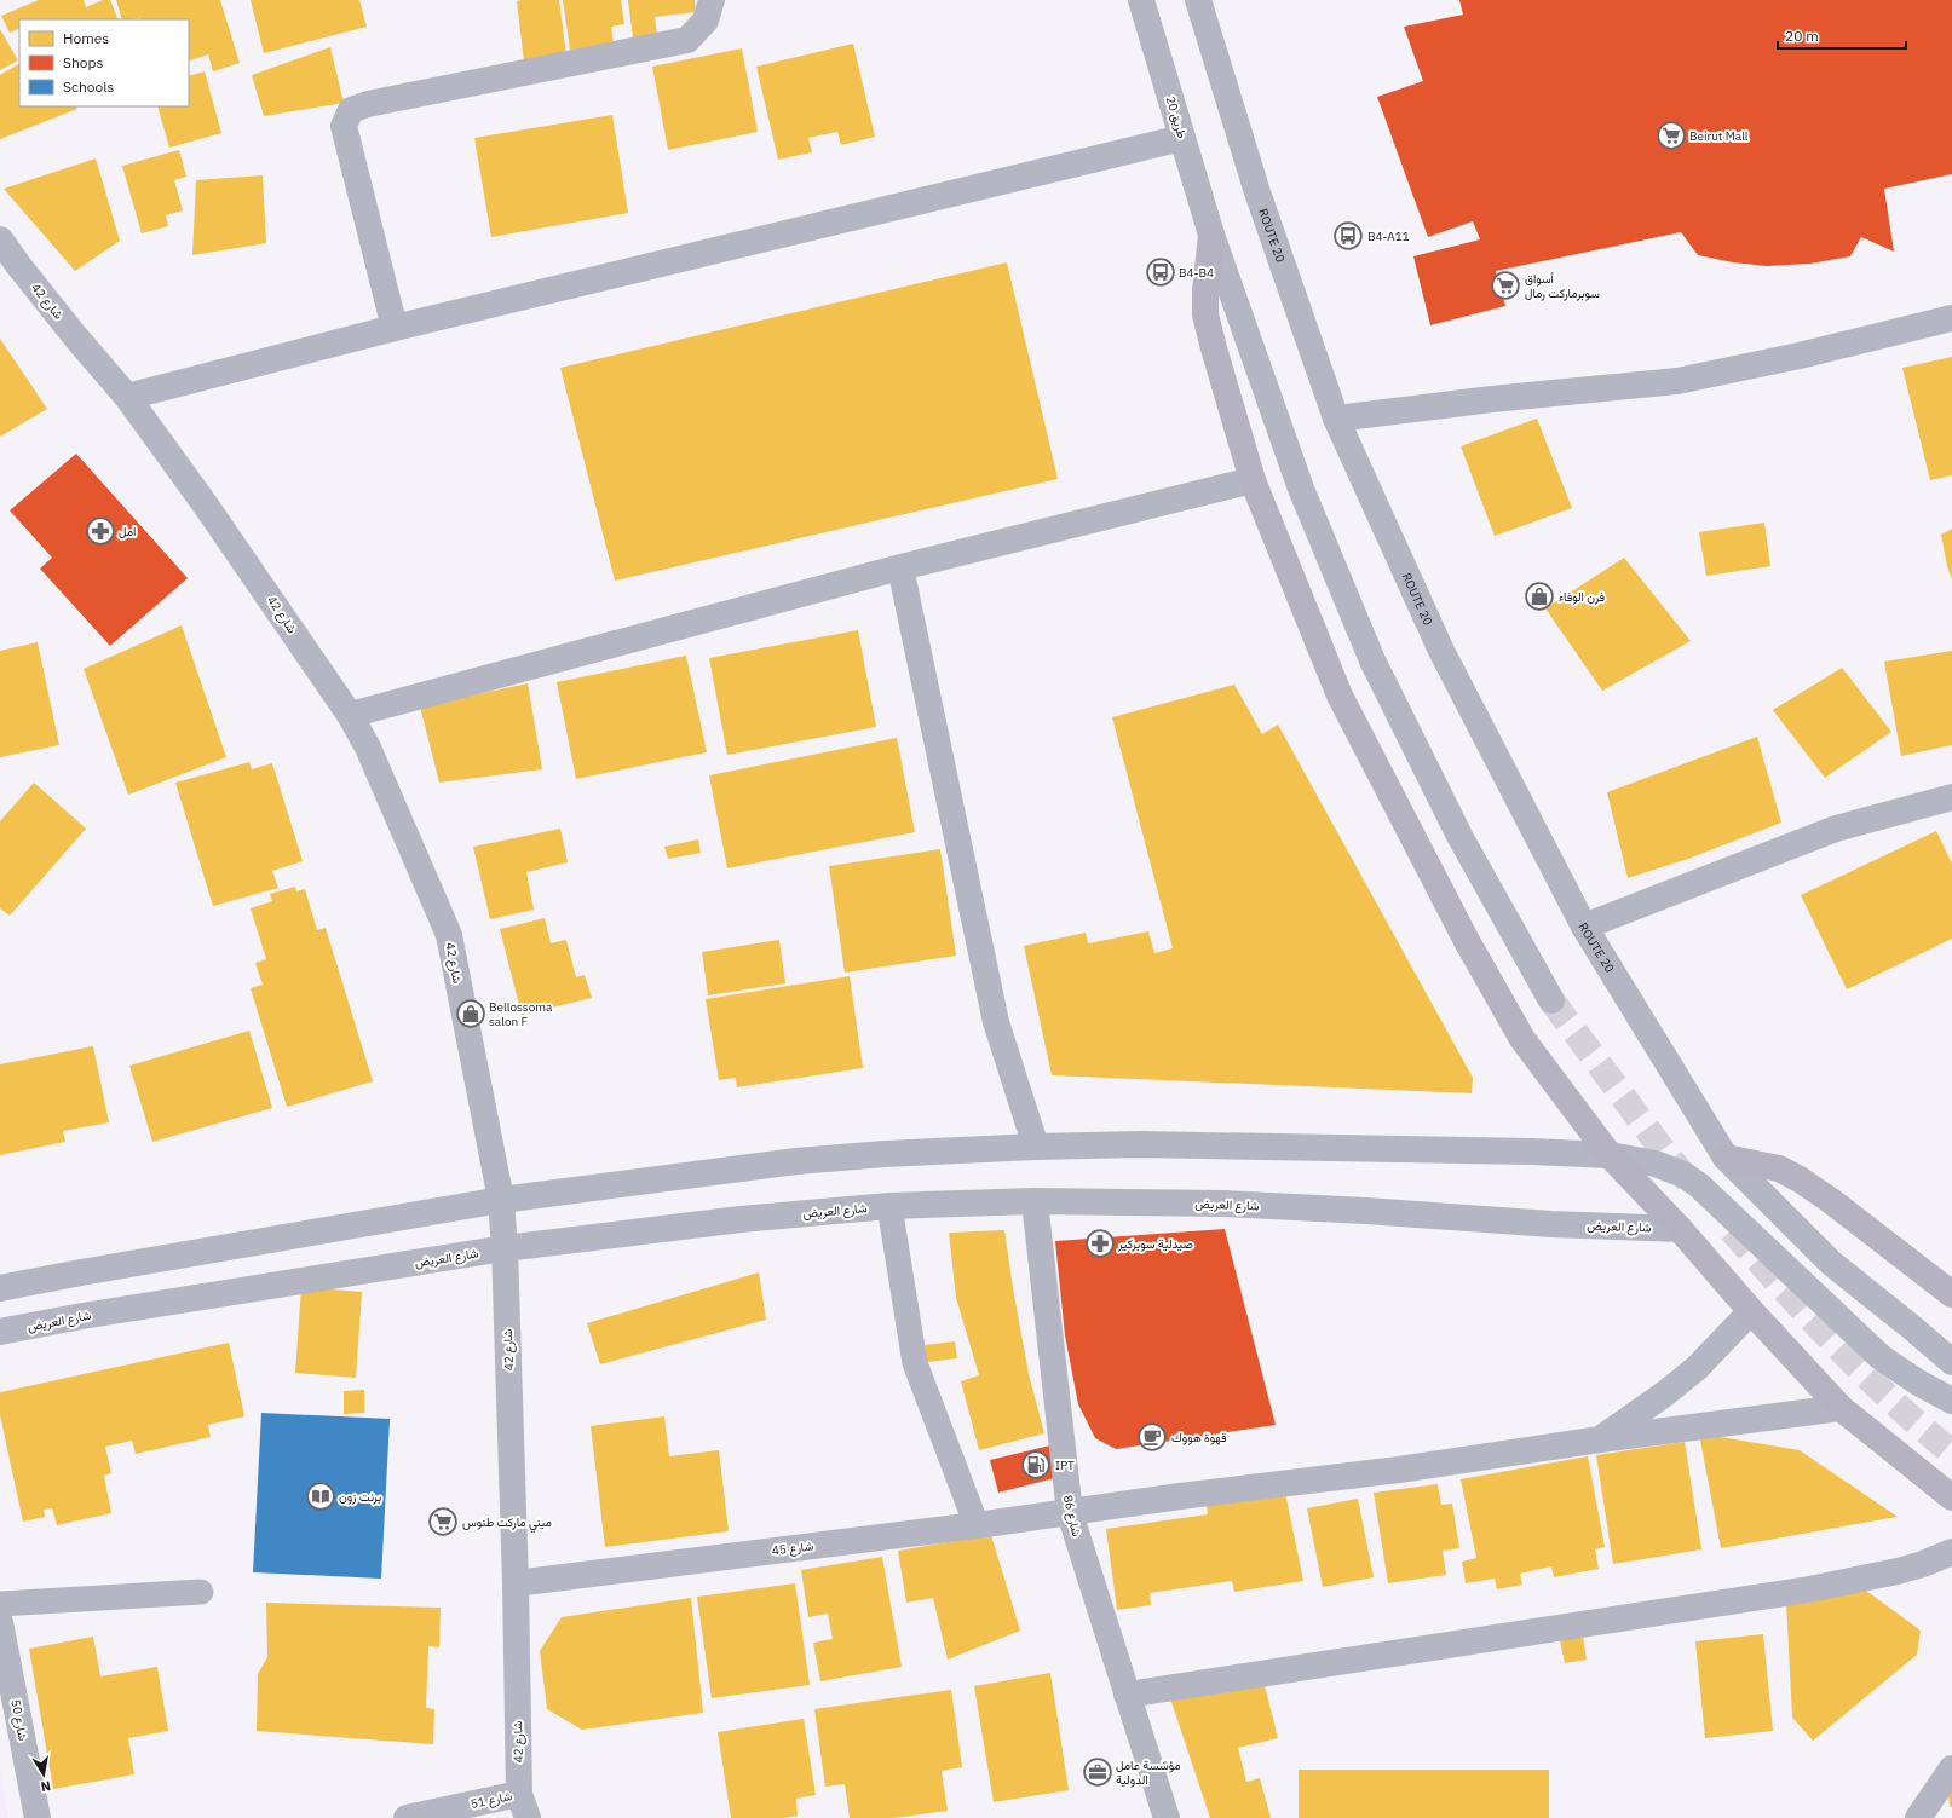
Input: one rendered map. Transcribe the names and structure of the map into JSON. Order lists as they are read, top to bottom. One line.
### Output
{"streets":{"street":["طريق 20","ROUTE 20","شارع 42","شارع العريض","شارع 86","شارع 45","شارع 50","شارع 51"]},"crossings":[["شارع 42","شارع العريض"],["شارع 42","شارع 45"],["شارع 42","شارع 51"],["شارع العريض","شارع 86"],["شارع 86","شارع 45"]],"places":{"supermarket":["Beirut Mall","أسواق سوبرماركت رمال","ميني ماركت طنوس"],"bus stop":["B4-A11","B4-B4"],"pharmacy":["امل","صيدلية سوبركير"],"shop":["فرن الوفاء","Bellossoma salon F"],"cafe":["قهوة هووك"],"fuel station":["IPT"],"library":["برنت زون"],"office":["مؤسّسة عامل الدولية"]},"legend":["Homes","Shops","Schools"],"scale_bar":"20 m","north":"bottom"}
